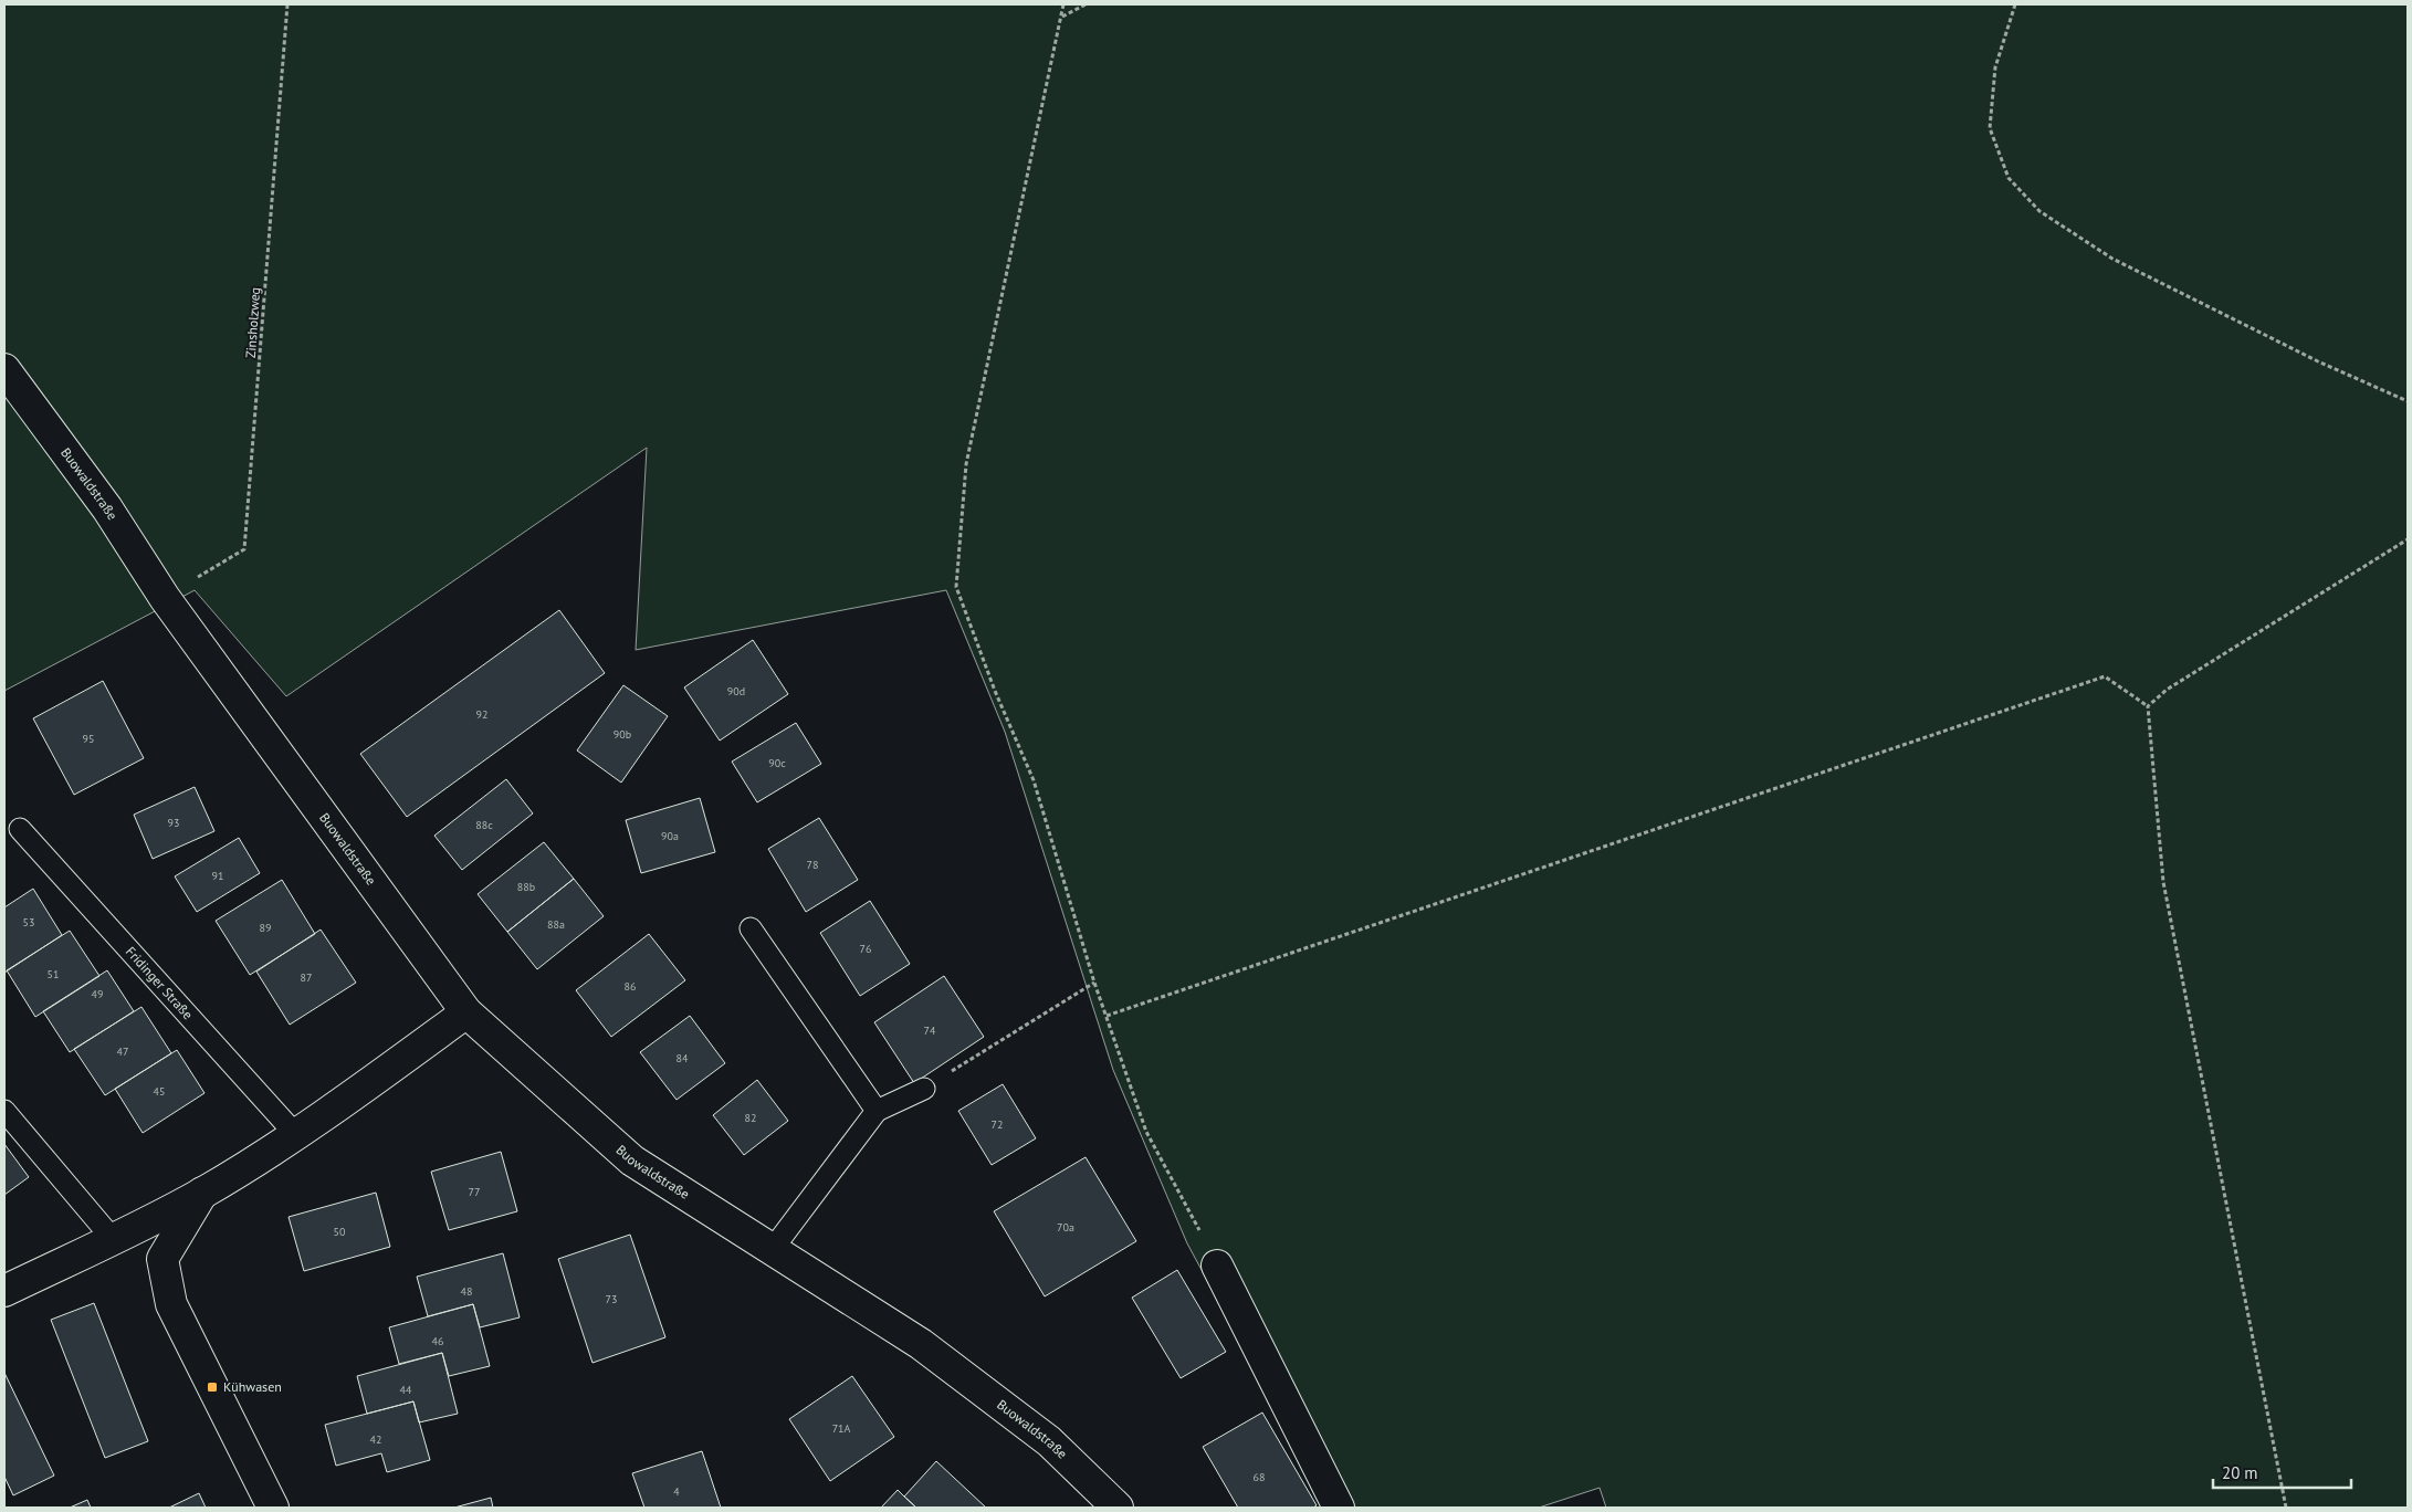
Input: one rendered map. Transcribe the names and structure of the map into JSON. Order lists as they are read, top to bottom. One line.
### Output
{"streets":{"street":["Buowaldstraße"],"lane":["Fridinger Straße"],"path":["Zinsholzweg"]},"crossings":[["Zinsholzweg","Buowaldstraße"]],"places":{"transit":["Kühwasen"]},"house_numbers":["90d","92","90b","95","90c","93","88c","90a","78","91","88b","53","88a","89","76","51","87","86","49","74","47","84","45","82","72","77","70a","50","48","73","46","44","71A","42","68","4"],"scale_bar":"20 m"}
